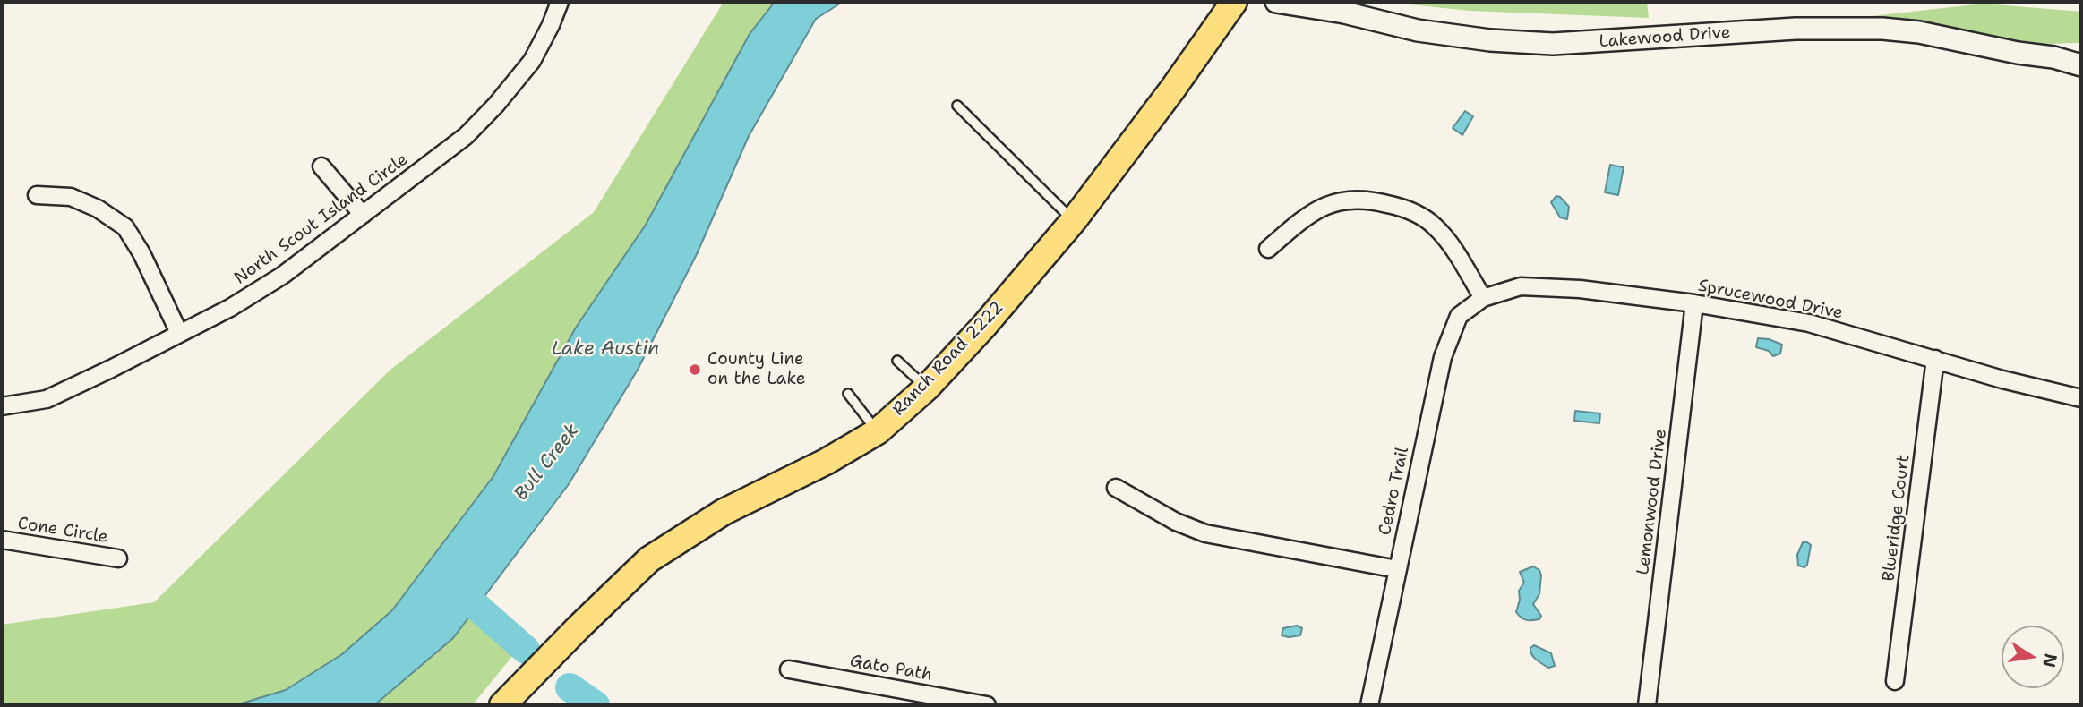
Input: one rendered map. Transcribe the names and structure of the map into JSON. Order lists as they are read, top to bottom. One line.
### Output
{"streets":{"main road":["Ranch Road 2222"],"street":["Lakewood Drive","North Scout Island Circle","Sprucewood Drive","Cedro Trail","Lemonwood Drive","Blueridge Court","Cone Circle","Gato Path"]},"crossings":[["Sprucewood Drive","Cedro Trail"],["Sprucewood Drive","Lemonwood Drive"],["Sprucewood Drive","Blueridge Court"]],"water":["Lake Austin","Bull Creek"],"places":["County Line on the Lake"],"north":"right"}
